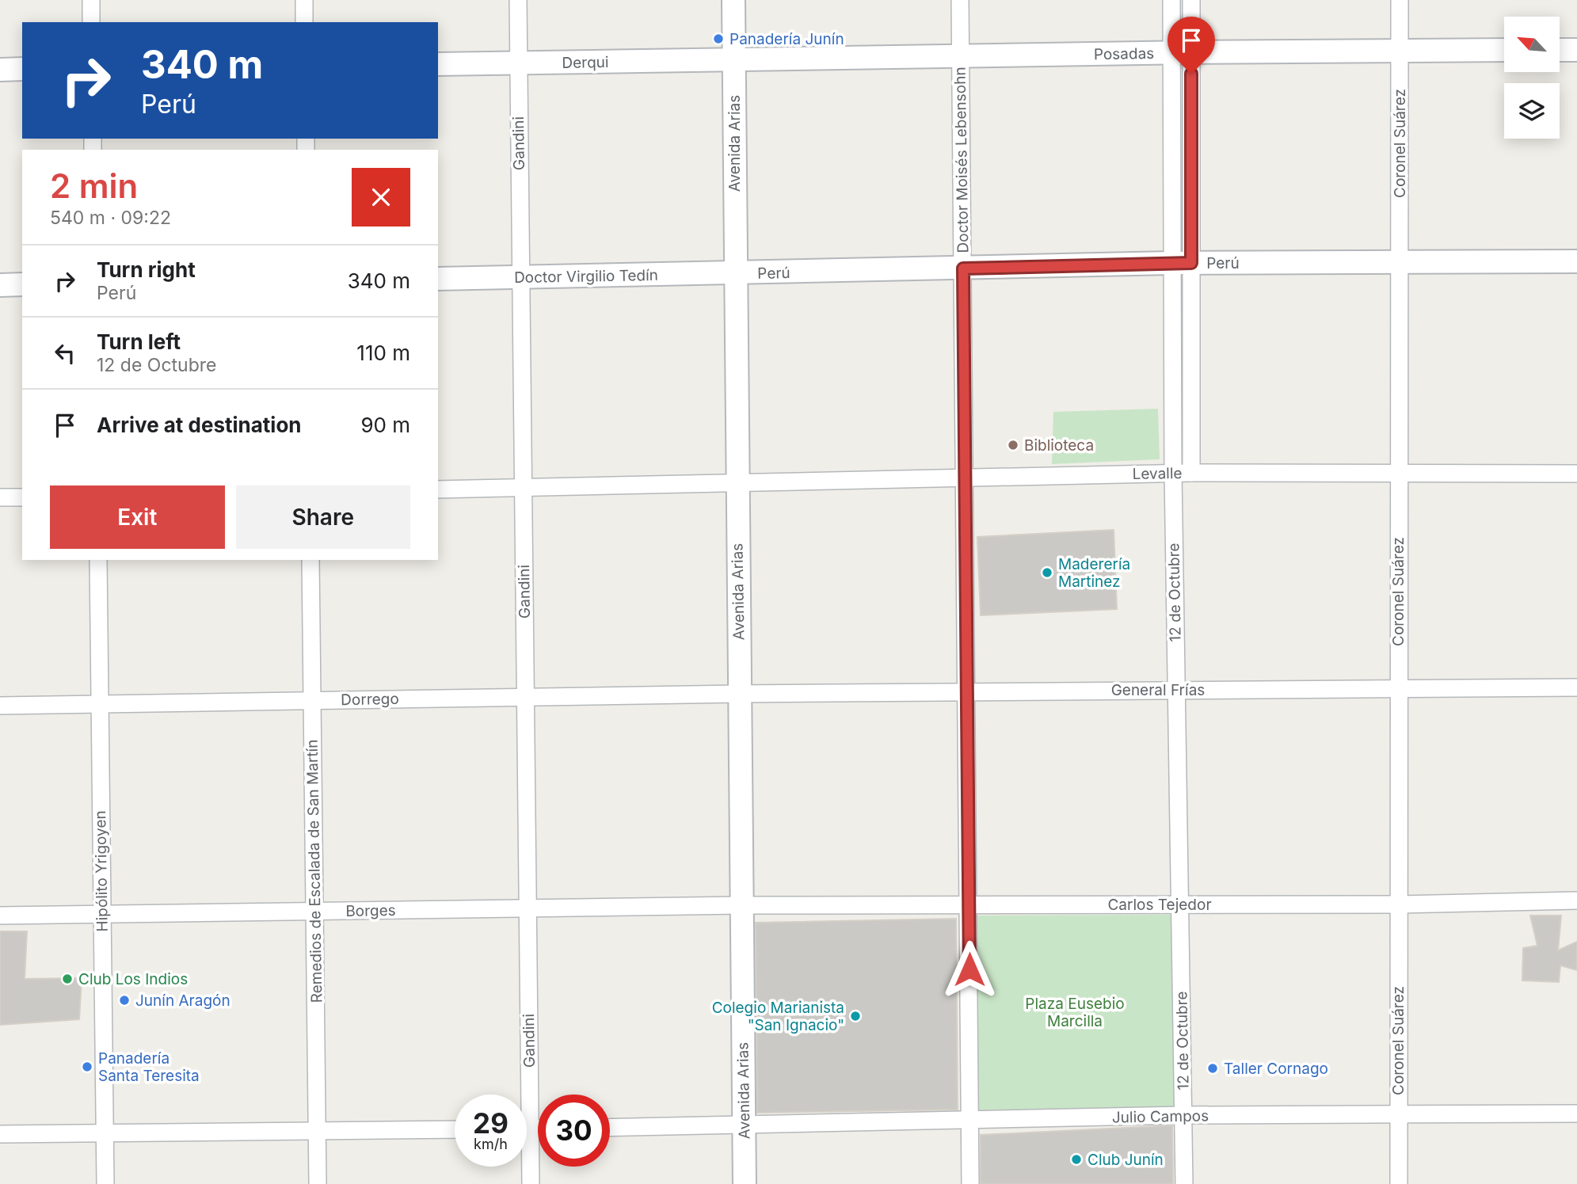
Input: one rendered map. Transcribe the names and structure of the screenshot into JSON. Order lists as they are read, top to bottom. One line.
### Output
{"streets":{"main road":["Posadas","Derqui","Avenida Arias","Perú","Doctor Virgilio Tedín"],"street":["Gandini","Coronel Suárez","Doctor Moisés Lebensohn","Levalle","12 de Octubre","General Frías","Dorrego","Hipólito Yrigoyen","Remedios de Escalada de San Martín","Carlos Tejedor","Borges","Julio Campos"]},"crossings":[["Posadas","Derqui"],["Posadas","Avenida Arias"],["Posadas","Coronel Suárez"],["Posadas","Doctor Moisés Lebensohn"],["Posadas","12 de Octubre"],["Derqui","Gandini"],["Derqui","Avenida Arias"],["Gandini","Doctor Virgilio Tedín"],["Gandini","Levalle"],["Gandini","Dorrego"],["Gandini","Borges"],["Avenida Arias","Perú"],["Avenida Arias","Doctor Virgilio Tedín"],["Avenida Arias","Levalle"],["Avenida Arias","General Frías"],["Avenida Arias","Dorrego"],["Avenida Arias","Carlos Tejedor"],["Avenida Arias","Borges"],["Avenida Arias","Julio Campos"],["Coronel Suárez","Perú"],["Coronel Suárez","Levalle"],["Coronel Suárez","General Frías"],["Coronel Suárez","Carlos Tejedor"],["Coronel Suárez","Julio Campos"],["Doctor Moisés Lebensohn","Perú"],["Doctor Moisés Lebensohn","Levalle"],["Doctor Moisés Lebensohn","General Frías"],["Doctor Moisés Lebensohn","Carlos Tejedor"],["Doctor Moisés Lebensohn","Julio Campos"],["Perú","Doctor Virgilio Tedín"],["Perú","12 de Octubre"],["Levalle","12 de Octubre"],["12 de Octubre","General Frías"],["12 de Octubre","Carlos Tejedor"],["12 de Octubre","Julio Campos"],["General Frías","Dorrego"],["Dorrego","Hipólito Yrigoyen"],["Dorrego","Remedios de Escalada de San Martín"],["Hipólito Yrigoyen","Borges"],["Remedios de Escalada de San Martín","Borges"],["Carlos Tejedor","Borges"]],"parks":["Plaza Eusebio Marcilla"],"places":["Panadería Junín","Biblioteca","Maderería Martinez","Club Los Indios","Junín Aragón","Colegio Marianista \"San Ignacio\"","Panadería Santa Teresita","Taller Cornago","Club Junín"],"north":"top left","page":{"turn":["340 m","Perú"],"heading":["2 min","540 m · 09:22"],"list":[{"name":"Turn right","note":"Perú","value":"340 m"},{"name":"Turn left","note":"12 de Octubre","value":"110 m"},{"name":"Arrive at destination","value":"90 m"}],"buttons":["Exit","Share"],"speed":"29 km/h","limit":"30"}}
